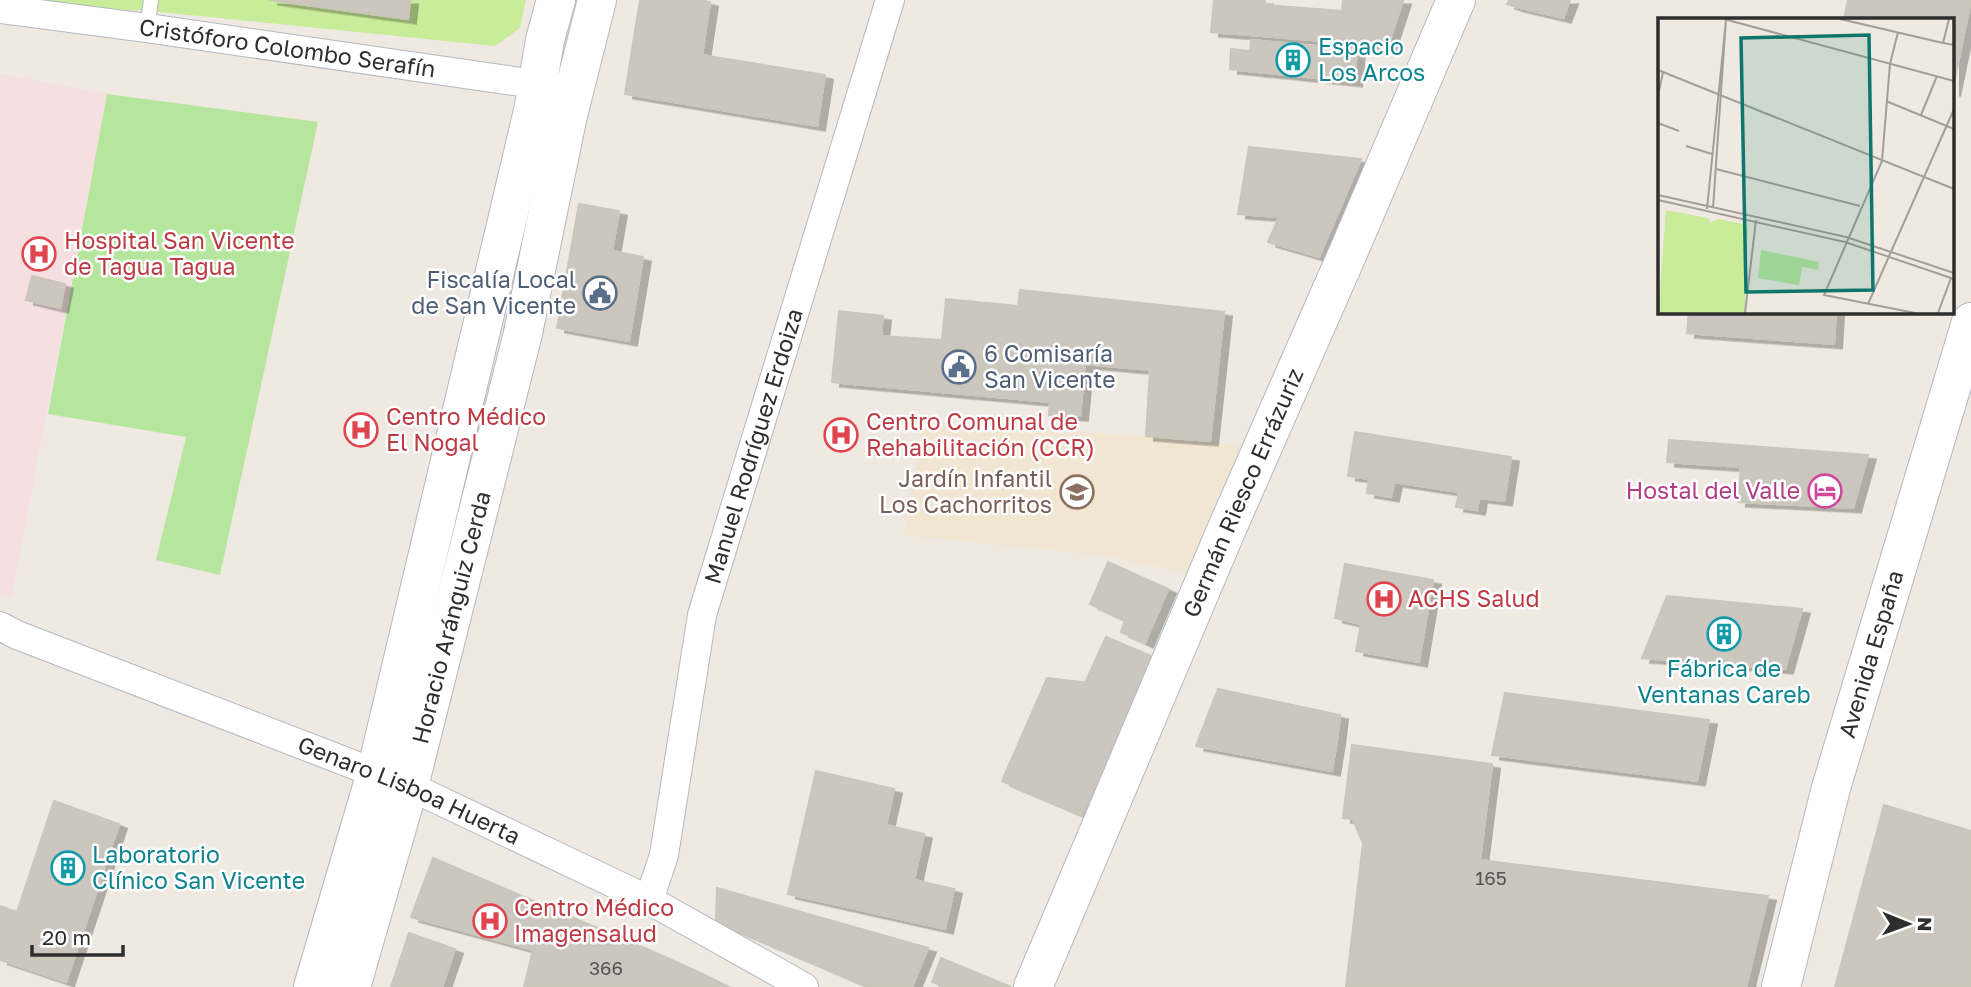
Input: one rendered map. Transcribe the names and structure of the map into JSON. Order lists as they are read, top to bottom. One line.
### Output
{"streets":{"street":["Cristóforo Colombo Serafín","Manuel Rodríguez Erdoiza","Germán Riesco Errázuriz","Horacio Aránguiz Cerda","Avenida España","Genaro Lisboa Huerta"]},"crossings":[["Cristóforo Colombo Serafín","Horacio Aránguiz Cerda"],["Manuel Rodríguez Erdoiza","Genaro Lisboa Huerta"],["Horacio Aránguiz Cerda","Genaro Lisboa Huerta"]],"places":{"building":["Espacio Los Arcos","Fábrica de Ventanas Careb","Laboratorio Clínico San Vicente"],"hospital":["Hospital San Vicente de Tagua Tagua","Centro Médico El Nogal","Centro Comunal de Rehabilitación (CCR)","ACHS Salud","Centro Médico Imagensalud"],"public building":["Fiscalía Local de San Vicente","6 Comisaría San Vicente"],"hotel":["Hostal del Valle"],"school or university":["Jardín Infantil Los Cachorritos"]},"house_numbers":["165","366"],"scale_bar":"20 m","north":"right"}
